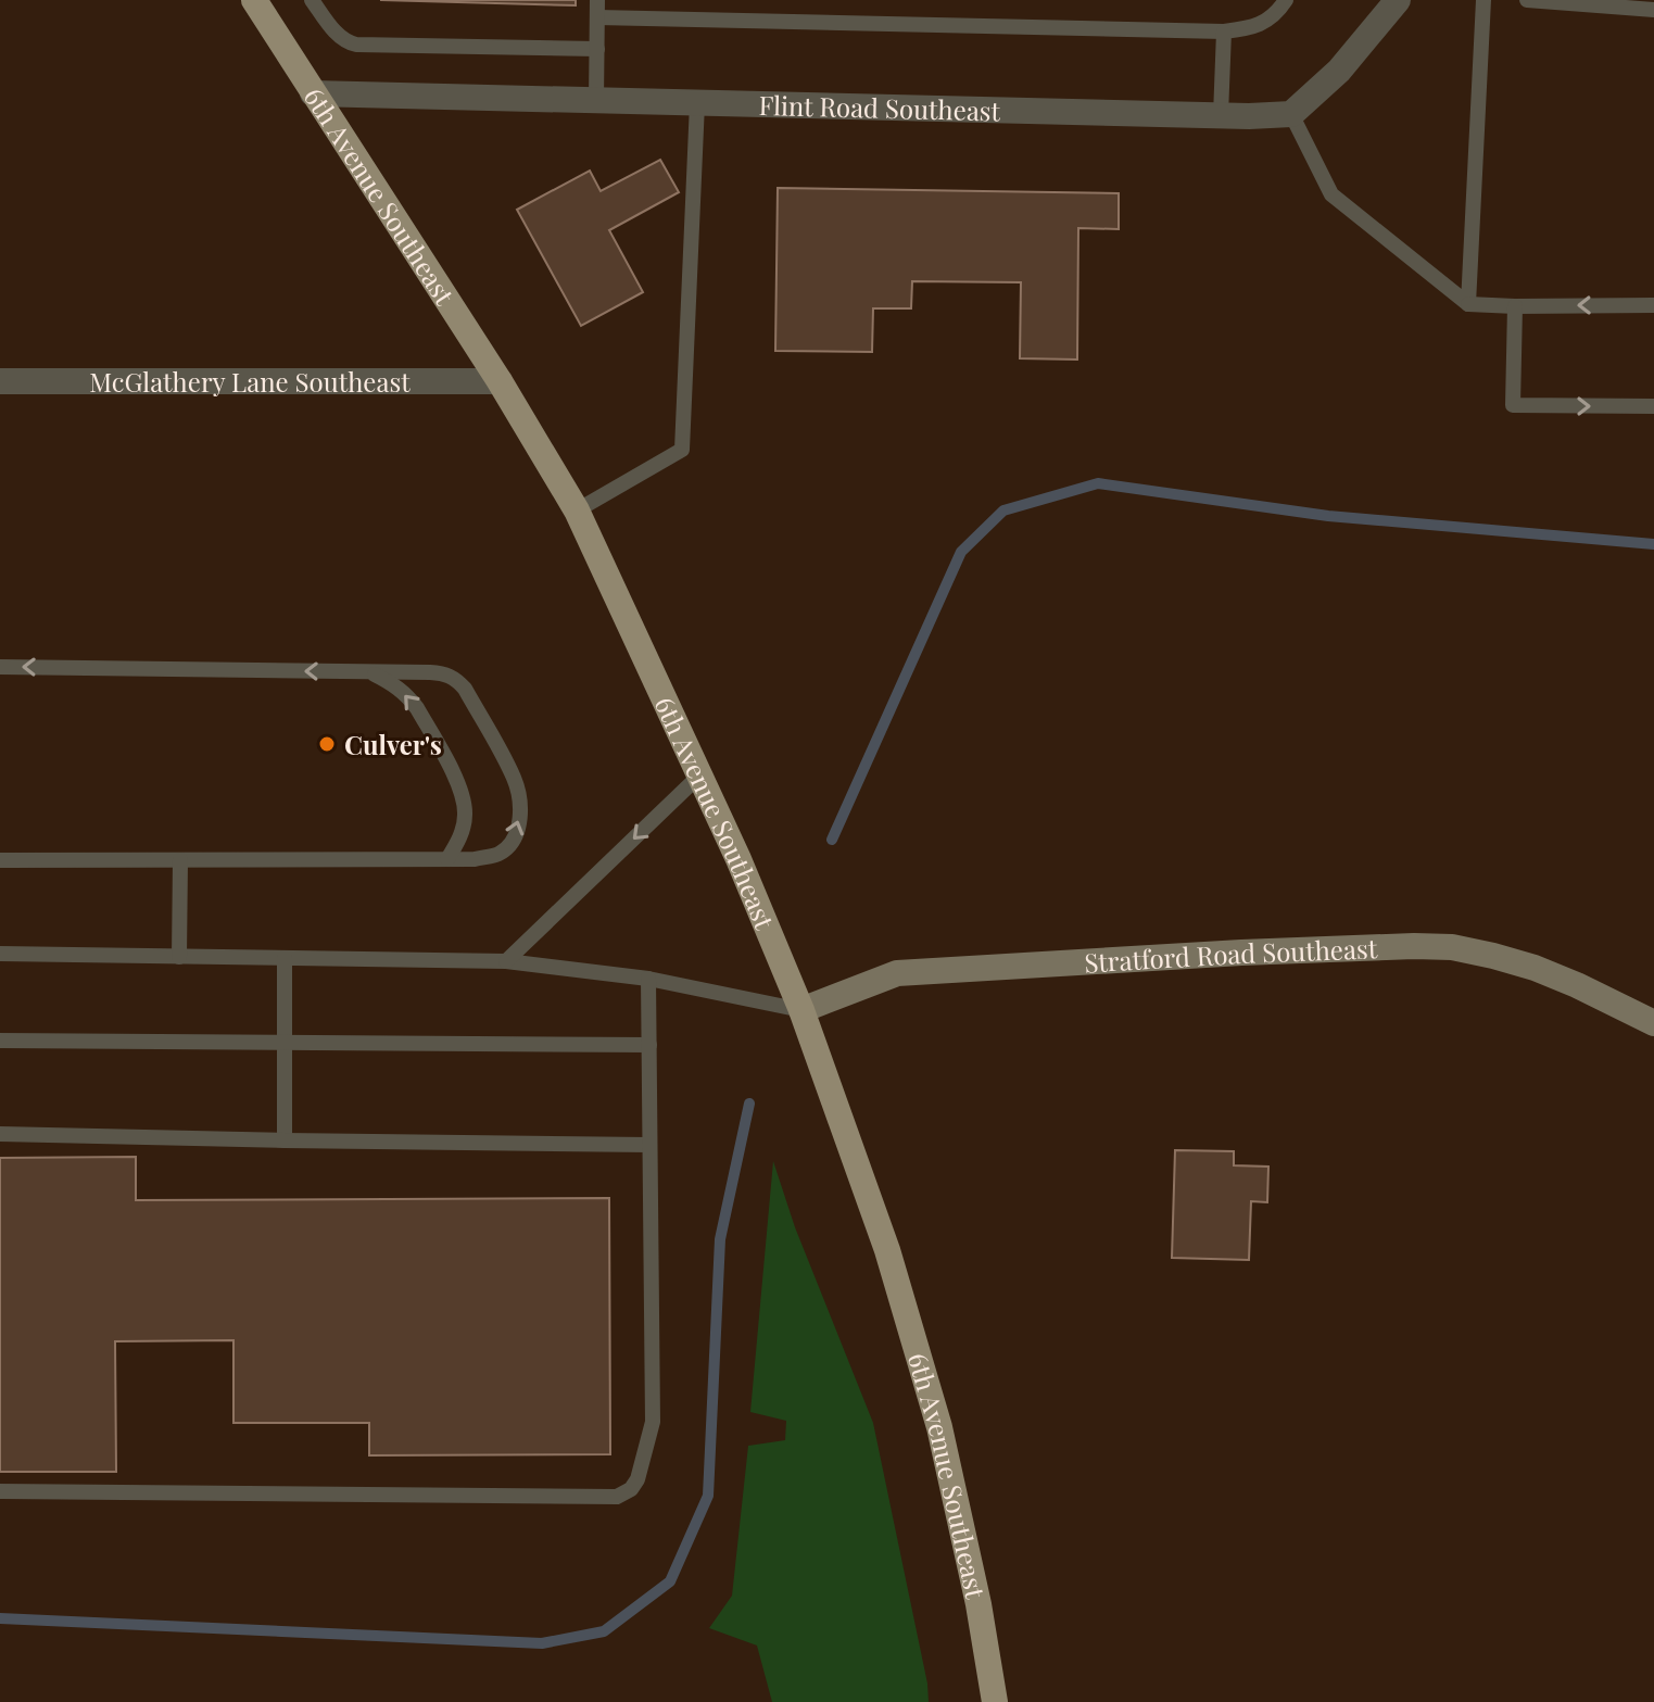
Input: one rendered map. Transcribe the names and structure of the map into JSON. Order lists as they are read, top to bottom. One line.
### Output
{"streets":{"main road":["6th Avenue Southeast"],"street":["Flint Road Southeast","McGlathery Lane Southeast","Stratford Road Southeast"]},"crossings":[["Flint Road Southeast","6th Avenue Southeast"],["6th Avenue Southeast","McGlathery Lane Southeast"],["6th Avenue Southeast","Stratford Road Southeast"]],"places":["Culver's"]}
